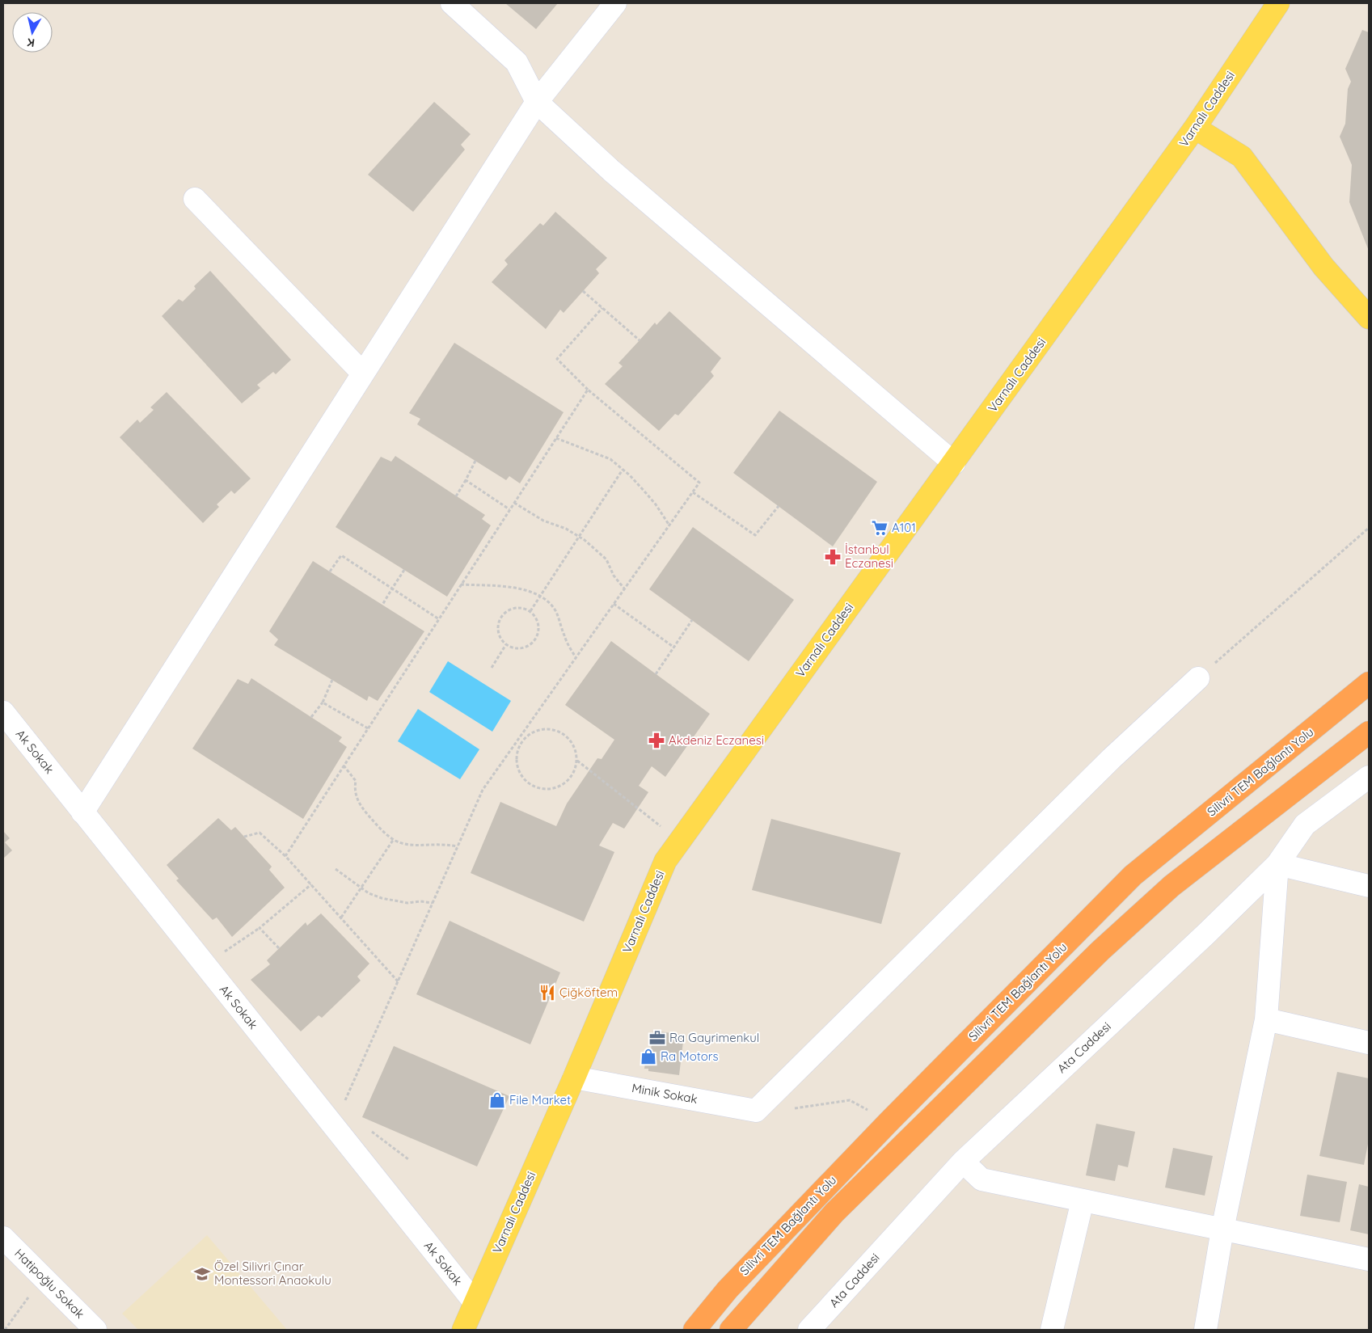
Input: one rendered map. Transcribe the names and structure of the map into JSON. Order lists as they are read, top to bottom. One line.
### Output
{"streets":{"highway":["Silivri TEM Bağlantı Yolu"],"main road":["Varnalı Caddesi"],"street":["Ak Sokak","Ata Caddesi","Minik Sokak","Hatipoğlu Sokak"]},"crossings":[["Varnalı Caddesi","Ak Sokak"],["Varnalı Caddesi","Minik Sokak"]],"places":{"supermarket":["A101"],"pharmacy":["İstanbul Eczanesi","Akdeniz Eczanesi"],"restaurant":["Çiğköftem"],"office":["Ra Gayrimenkul"],"shop":["Ra Motors","File Market"],"school or university":["Özel Silivri Çınar Montessori Anaokulu"]},"north":"bottom"}
